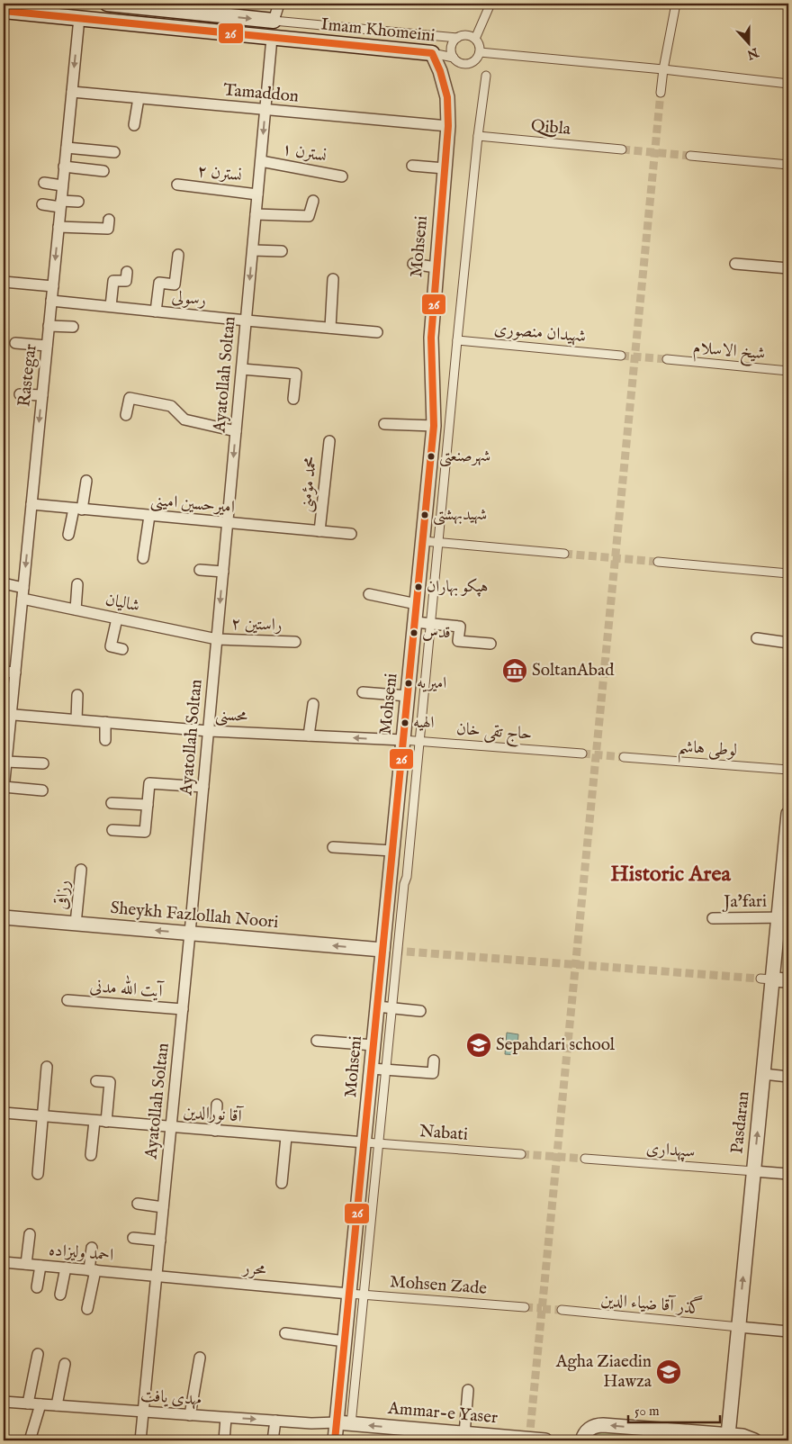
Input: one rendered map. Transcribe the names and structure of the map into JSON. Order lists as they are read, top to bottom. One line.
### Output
{"streets":{"main road":["Imam Khomeini"],"street":["Tamaddon","Qibla","نسترن ۱","نسترن ۲","Mohseni","رسولی","شهیدان منصوری","شیخ الاسلام","Ayatollah Soltan","Rastegar","محمد مؤمنی","امیرحسین امینی","شالیان","راستین ۲","محسنی","حاج تقی خان","لوطی هاشم","رزاقی","Ja'fari","Sheykh Fazlollah Noori","آیت الله مدنی","آقا نورالدین","Pasdaran","Nabati","سپهداری","احمد ولیزاده","محرر","Mohsen Zade","گذر آقا ضیاء الدین","مهدی یافت","Ammar-e Yaser"]},"crossings":[["Imam Khomeini","Mohseni"],["Imam Khomeini","Ayatollah Soltan"],["Imam Khomeini","Rastegar"],["Tamaddon","Mohseni"],["Tamaddon","Ayatollah Soltan"],["Tamaddon","Rastegar"],["نسترن ۱","Ayatollah Soltan"],["نسترن ۲","Ayatollah Soltan"],["Mohseni","محسنی"],["Mohseni","حاج تقی خان"],["Mohseni","Sheykh Fazlollah Noori"],["Mohseni","آقا نورالدین"],["Mohseni","Nabati"],["Mohseni","محرر"],["Mohseni","Mohsen Zade"],["Mohseni","مهدی یافت"],["Mohseni","Ammar-e Yaser"],["رسولی","Ayatollah Soltan"],["رسولی","Rastegar"],["Ayatollah Soltan","امیرحسین امینی"],["Ayatollah Soltan","شالیان"],["Ayatollah Soltan","راستین ۲"],["Ayatollah Soltan","محسنی"],["Ayatollah Soltan","Sheykh Fazlollah Noori"],["Ayatollah Soltan","آیت الله مدنی"],["Ayatollah Soltan","آقا نورالدین"],["Ayatollah Soltan","احمد ولیزاده"],["Ayatollah Soltan","محرر"],["Ayatollah Soltan","مهدی یافت"],["Rastegar","امیرحسین امینی"],["Rastegar","شالیان"],["Rastegar","محسنی"],["محمد مؤمنی","امیرحسین امینی"],["شالیان","راستین ۲"],["محسنی","حاج تقی خان"],["رزاقی","Sheykh Fazlollah Noori"],["Ja'fari","Pasdaran"],["آقا نورالدین","Nabati"],["Pasdaran","سپهداری"],["Pasdaran","گذر آقا ضیاء الدین"],["احمد ولیزاده","محرر"],["محرر","Mohsen Zade"],["مهدی یافت","Ammar-e Yaser"]],"one_way":["Rastegar","Pasdaran"],"districts":["Historic Area"],"places":{"other":["شهرصنعتی","شهیدبهشتی","هپکو بهاران","قدس","امیریه","الهیه"],"museum":["SoltanAbad"],"school or university":["Sepahdari school","Agha Ziaedin Hawza"]},"lines":["transit line 26"],"scale_bar":"50 m","north":"bottom"}
